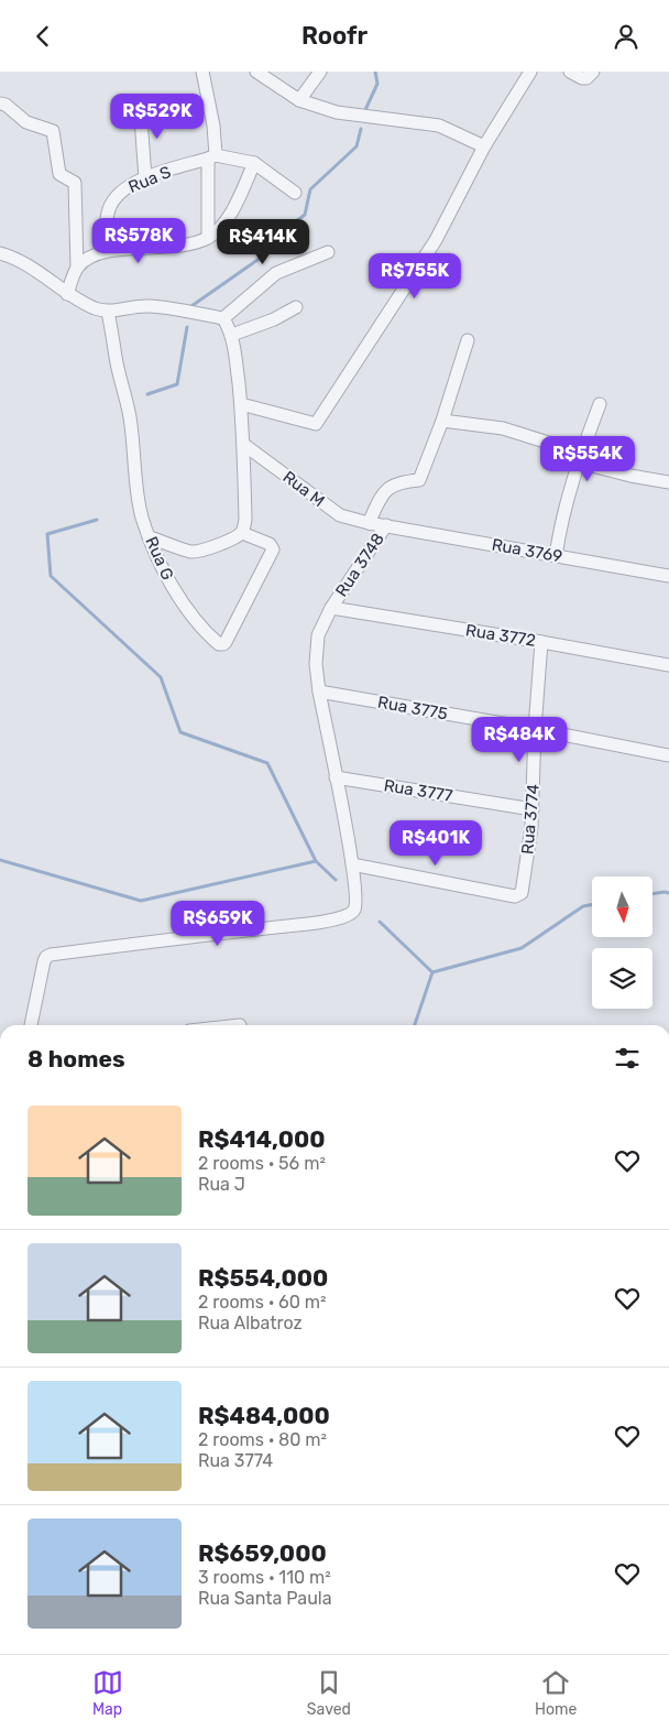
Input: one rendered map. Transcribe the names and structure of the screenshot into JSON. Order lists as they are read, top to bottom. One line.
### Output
{"streets":{"street":["Rua S","Rua M","Rua 3769","Rua G","Rua 3748","Rua 3772","Rua 3775","Rua 3777","Rua 3774"]},"crossings":[["Rua M","Rua 3748"],["Rua 3769","Rua 3748"],["Rua 3748","Rua 3772"],["Rua 3748","Rua 3775"],["Rua 3748","Rua 3777"],["Rua 3748","Rua 3774"],["Rua 3772","Rua 3774"],["Rua 3775","Rua 3774"],["Rua 3777","Rua 3774"]],"north":"bottom","page":{"header":"Roofr","price":["R$529K","R$578K","R$414K","R$755K","R$554K","R$484K","R$401K","R$659K"],"heading":"8 homes","list":[{"name":"R$414,000","note":"2 rooms · 56 m² · Rua J"},{"name":"R$554,000","note":"2 rooms · 60 m² · Rua Albatroz"},{"name":"R$484,000","note":"2 rooms · 80 m² · Rua 3774"},{"name":"R$659,000","note":"3 rooms · 110 m² · Rua Santa Paula"}],"tabs":["Map","Saved","Home"]}}
